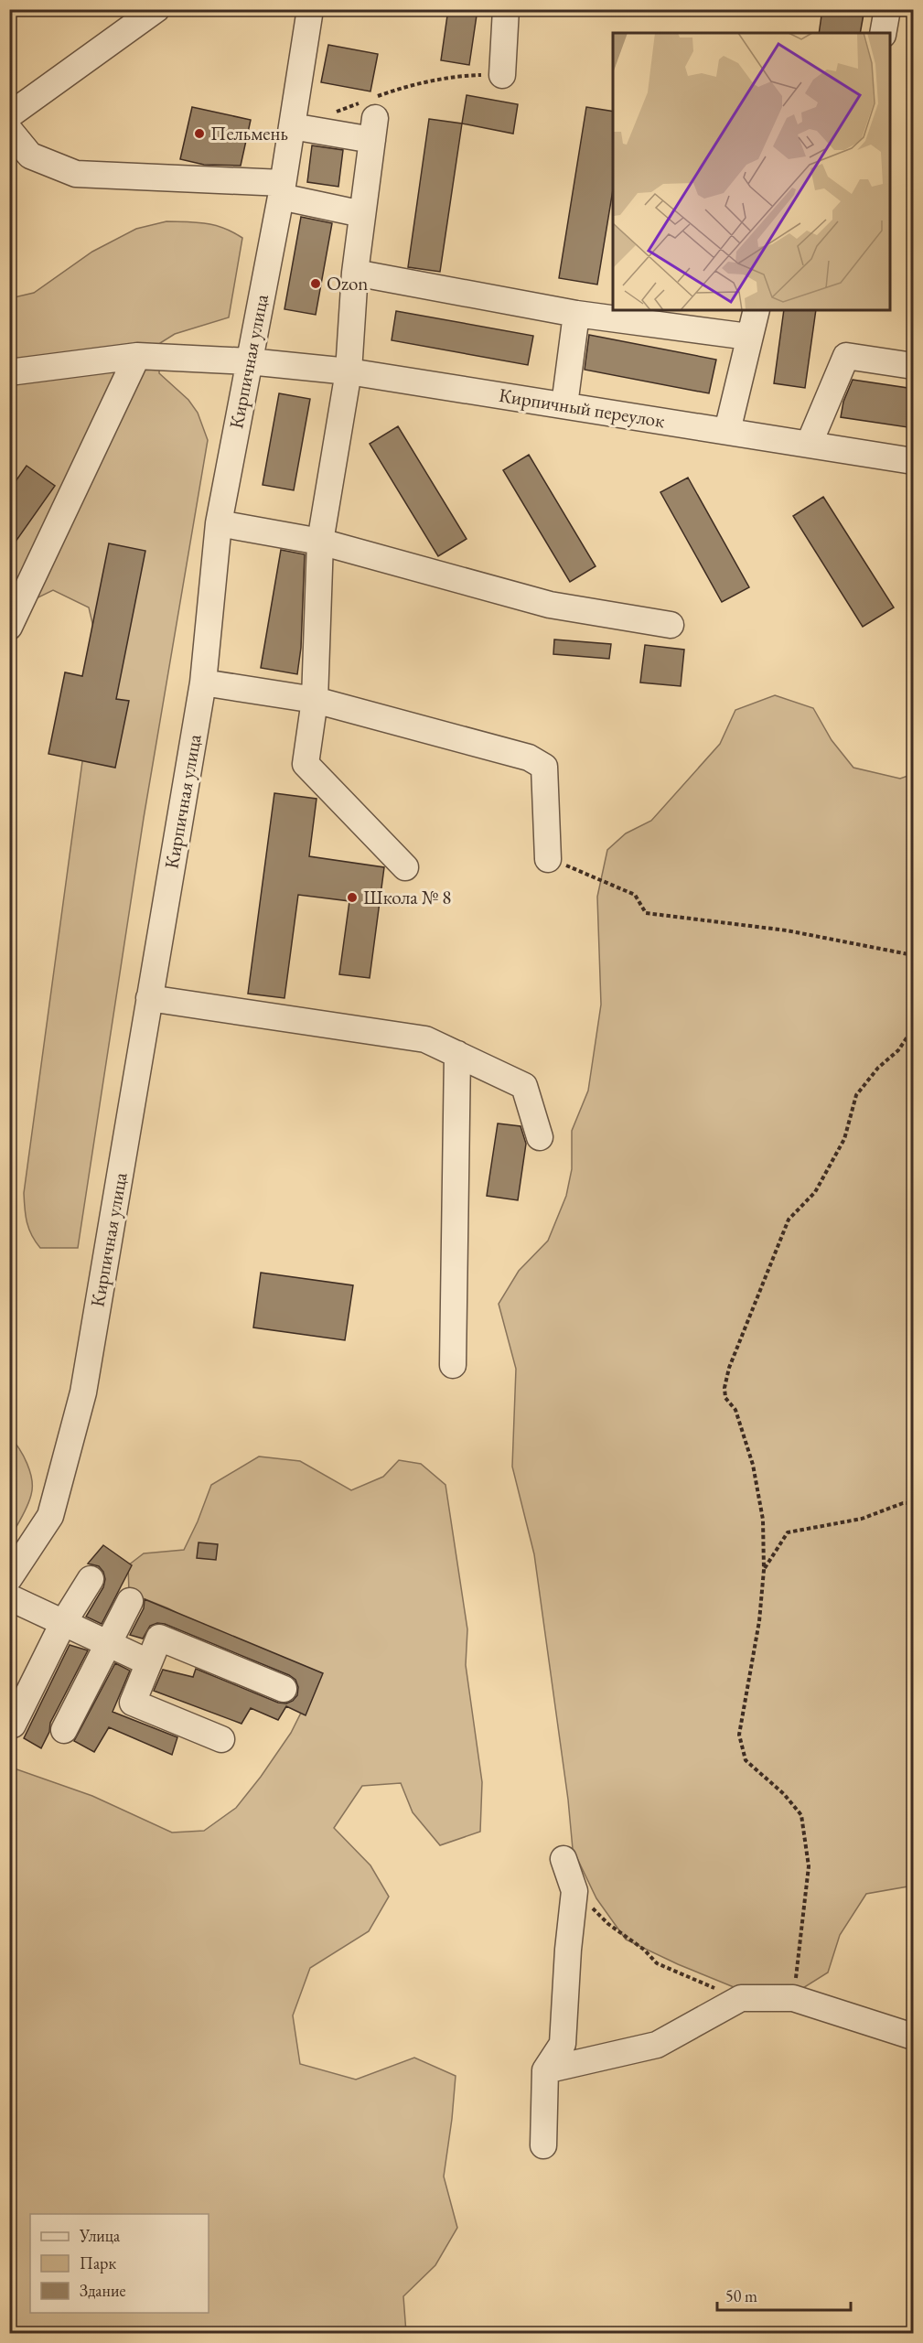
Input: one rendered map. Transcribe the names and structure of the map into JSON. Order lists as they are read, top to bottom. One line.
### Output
{"streets":{"street":["Кирпичная улица","Кирпичный переулок"]},"crossings":[["Кирпичная улица","Кирпичный переулок"]],"places":["Пельмень","Ozon","Школа № 8"],"legend":["Улица","Парк","Здание"],"scale_bar":"50 m"}
